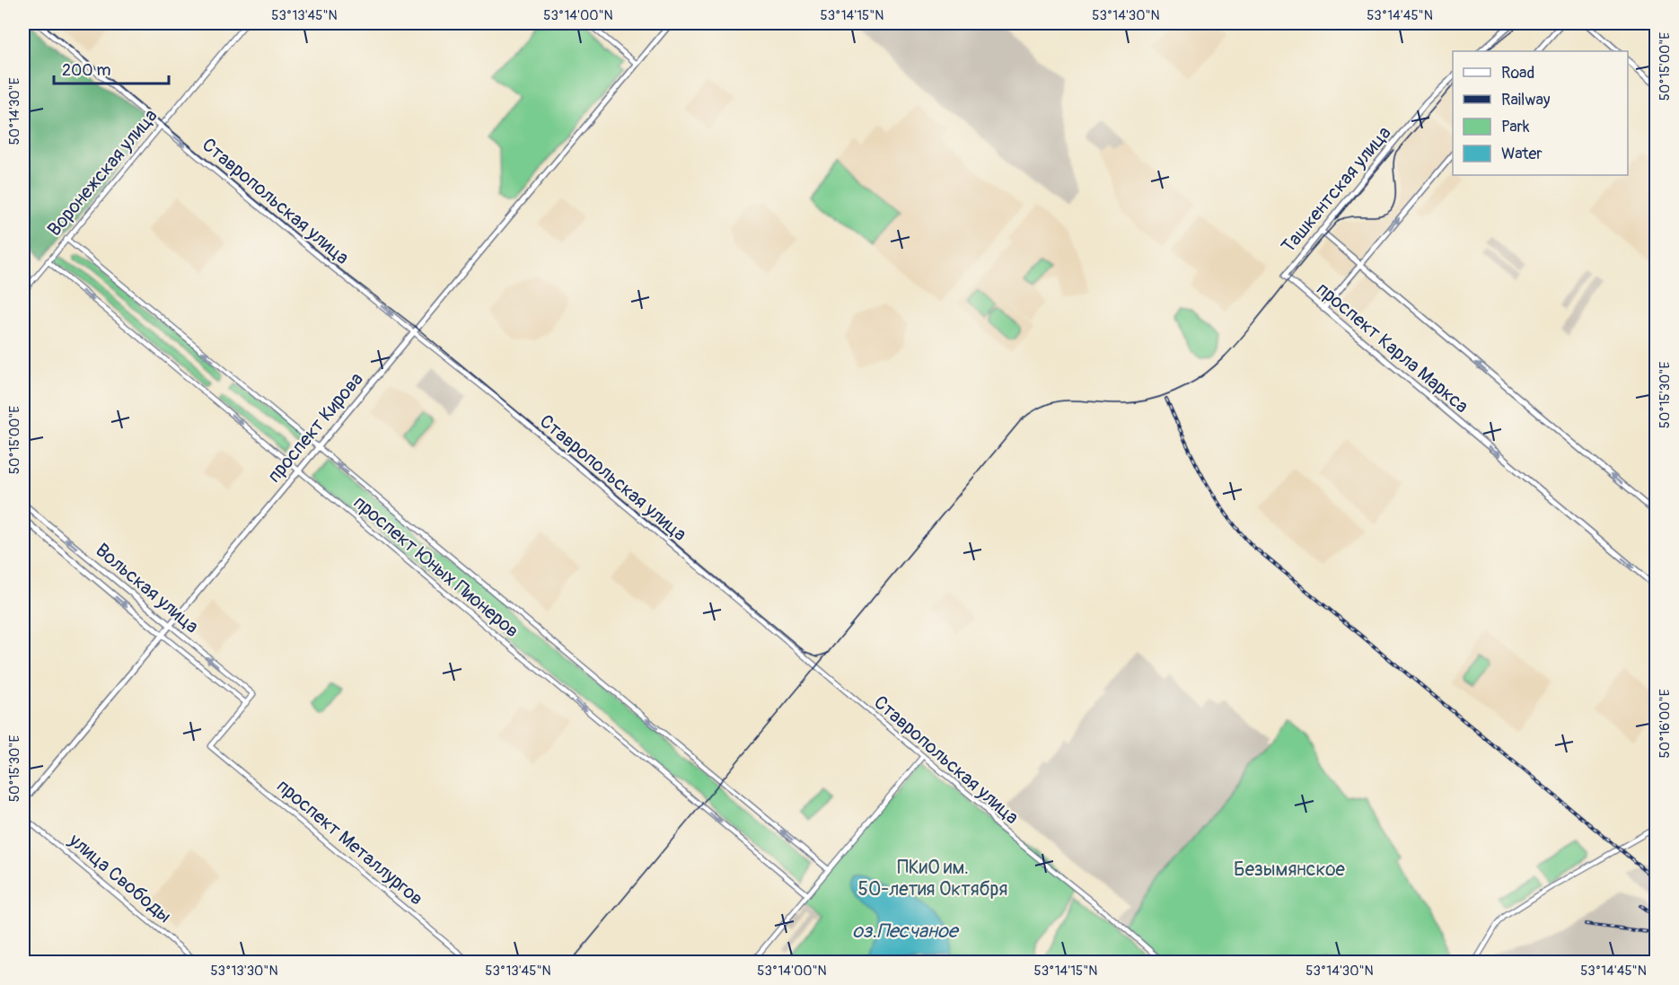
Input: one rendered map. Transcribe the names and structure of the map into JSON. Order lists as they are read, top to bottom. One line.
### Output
{"streets":{"main road":["Ташкентская улица","проспект Карла Маркса","проспект Кирова","Вольская улица"],"street":["Воронежская улица","Ставропольская улица","проспект Юных Пионеров","проспект Металлургов","улица Свободы"]},"crossings":[["Воронежская улица","Ставропольская улица"],["Воронежская улица","проспект Юных Пионеров"],["Ташкентская улица","проспект Карла Маркса"],["Ставропольская улица","проспект Кирова"],["проспект Кирова","проспект Юных Пионеров"],["проспект Кирова","Вольская улица"],["Вольская улица","проспект Металлургов"]],"one_way":["проспект Карла Маркса"],"water":["оз.Песчаное"],"parks":["ПКиО им. 50-летия Октября","Безымянское"],"legend":["Road","Railway","Park","Water"],"scale_bar":"200 m","coordinates":["53°13'45\"N","53°14'00\"N","53°14'15\"N","53°14'30\"N","53°14'45\"N","50°15'00\"E","50°14'30\"E","50°15'30\"E","50°16'00\"E","53°13'30\"N"]}
